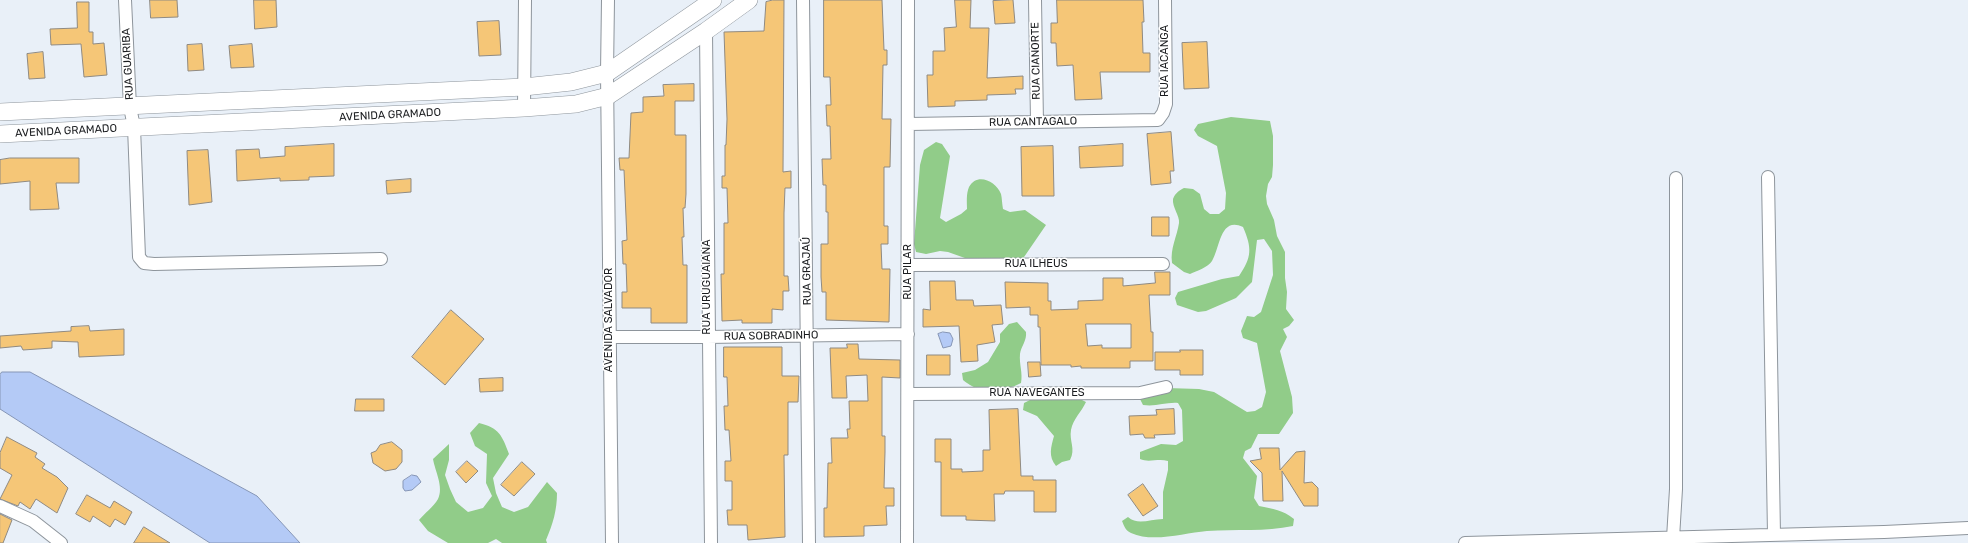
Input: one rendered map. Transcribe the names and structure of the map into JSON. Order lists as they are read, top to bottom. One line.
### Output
{"streets":{"street":["RUA CIANORTE","RUA IACANGA","RUA GUARIBA","AVENIDA GRAMADO","RUA CANTAGALO","RUA ILHEUS","RUA GRAJAÚ","RUA PILAR","RUA URUGUAIANA","AVENIDA SALVADOR","RUA SOBRADINHO","RUA NAVEGANTES"]},"crossings":[["RUA CIANORTE","RUA CANTAGALO"],["RUA IACANGA","RUA CANTAGALO"],["RUA GUARIBA","AVENIDA GRAMADO"],["AVENIDA GRAMADO","RUA URUGUAIANA"],["AVENIDA GRAMADO","AVENIDA SALVADOR"],["RUA CANTAGALO","RUA PILAR"],["RUA ILHEUS","RUA PILAR"],["RUA GRAJAÚ","RUA SOBRADINHO"],["RUA PILAR","RUA SOBRADINHO"],["RUA PILAR","RUA NAVEGANTES"],["RUA URUGUAIANA","RUA SOBRADINHO"],["AVENIDA SALVADOR","RUA SOBRADINHO"]]}
